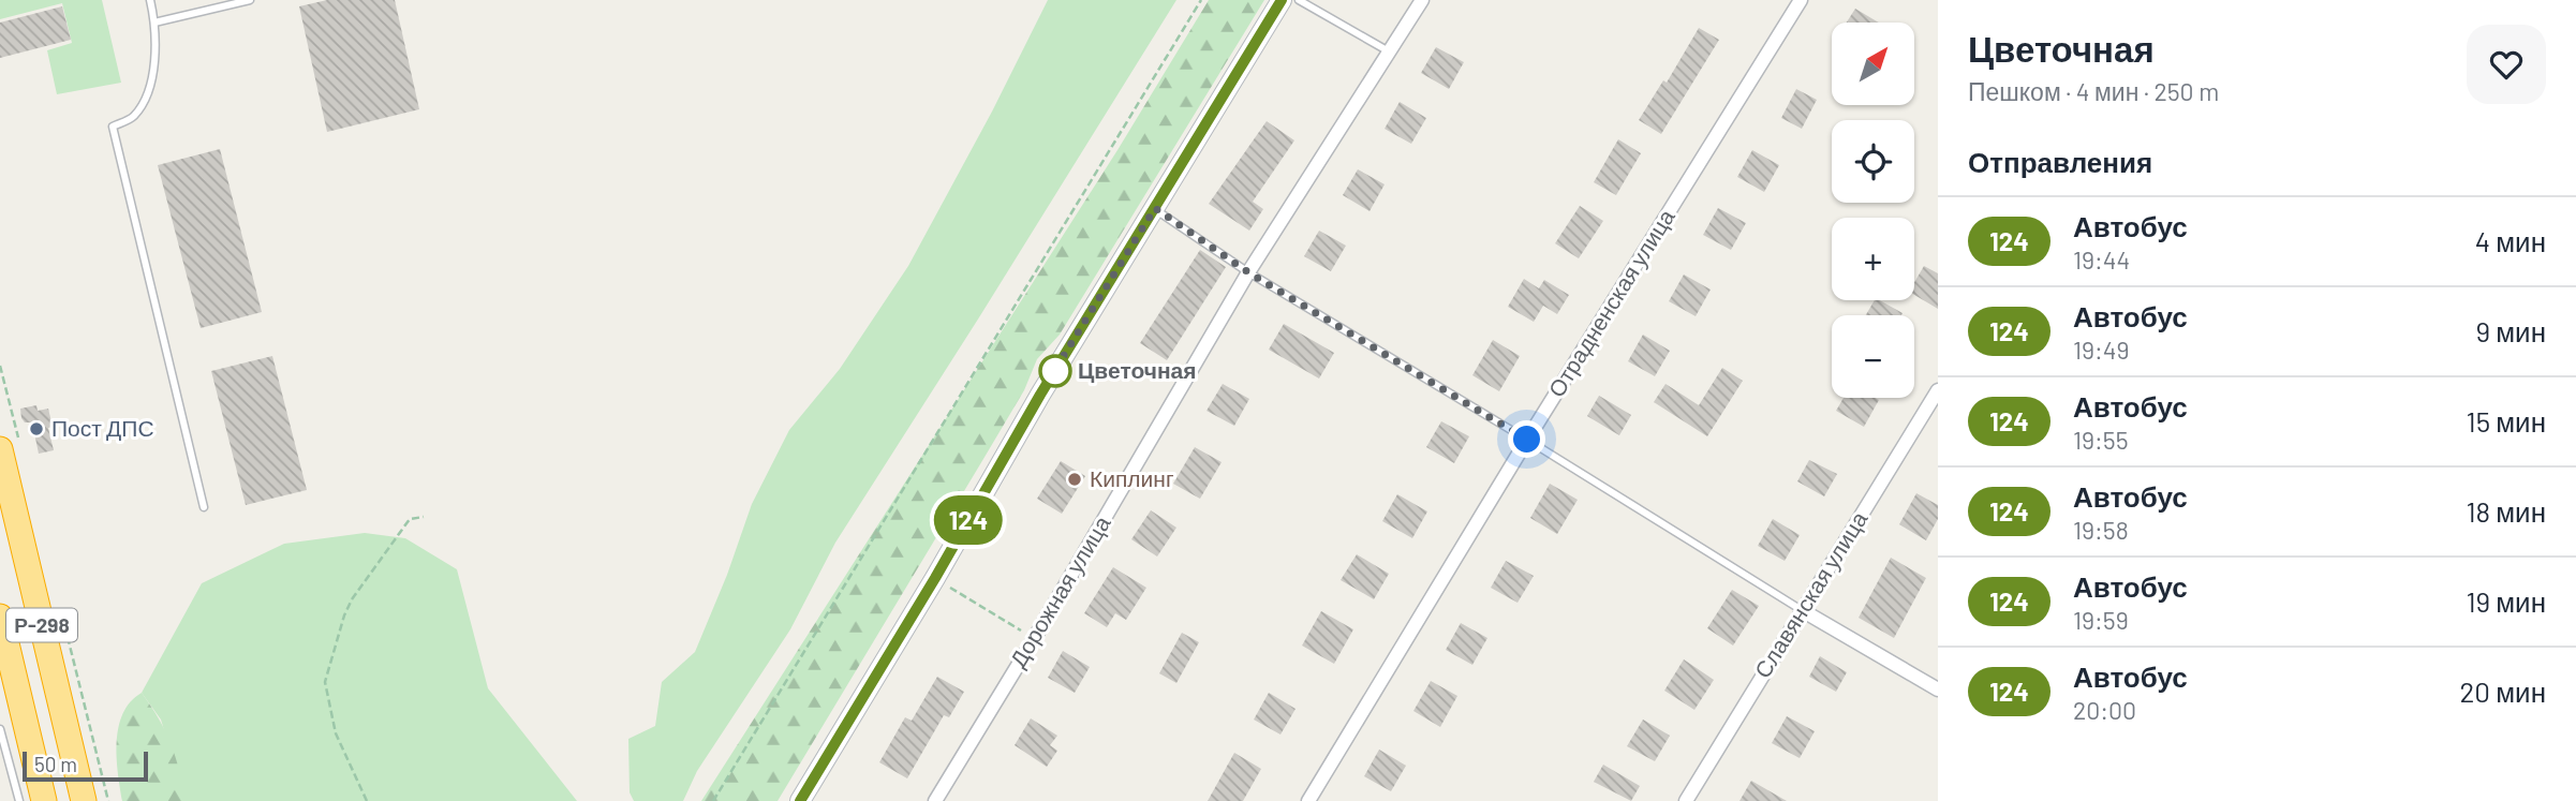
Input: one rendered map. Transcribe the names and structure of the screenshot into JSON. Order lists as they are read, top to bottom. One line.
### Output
{"streets":{"highway":["Р-298"],"street":["Отрадненская улица","Дорожная улица","Славянская улица"]},"places":["Цветочная","Пост ДПС","Киплинг"],"lines":["bus line 124"],"scale_bar":"50 m","north":"top right","page":{"on_map":"124","heading":[["Цветочная","Пешком · 4 мин · 250 m"],"Отправления"],"map_buttons":["+","−"],"list":[{"mark":"124","name":"Автобус","note":"19:44","value":"4 мин"},{"mark":"124","name":"Автобус","note":"19:49","value":"9 мин"},{"mark":"124","name":"Автобус","note":"19:55","value":"15 мин"},{"mark":"124","name":"Автобус","note":"19:58","value":"18 мин"},{"mark":"124","name":"Автобус","note":"19:59","value":"19 мин"},{"mark":"124","name":"Автобус","note":"20:00","value":"20 мин"}],"scale":"50 m"}}
